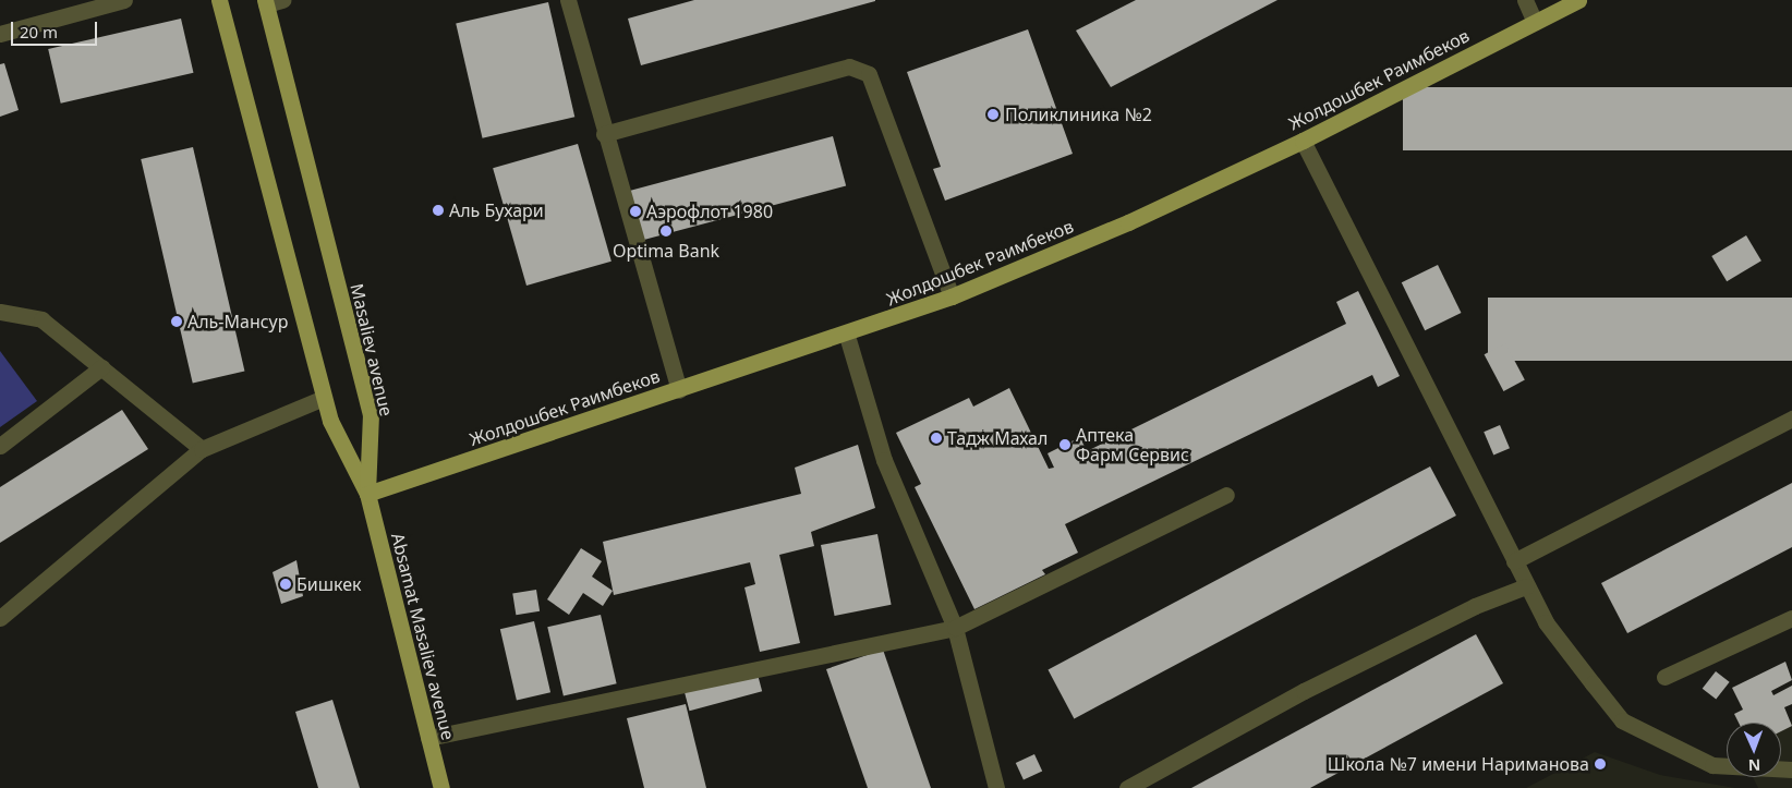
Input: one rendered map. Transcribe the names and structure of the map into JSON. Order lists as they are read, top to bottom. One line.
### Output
{"streets":{"main road":["Жолдошбек Раимбеков","Masaliev avenue","Absamat Masaliev avenue"]},"crossings":[["Жолдошбек Раимбеков","Masaliev avenue"],["Жолдошбек Раимбеков","Absamat Masaliev avenue"],["Masaliev avenue","Absamat Masaliev avenue"]],"places":["Поликлиника №2","Аль Бухари","Аэрофлот 1980","Optima Bank","Аль-Мансур","Тадж Махал","Аптека Фарм Сервис","Бишкек","Школа №7 имени Нариманова"],"scale_bar":"20 m","north":"bottom"}
